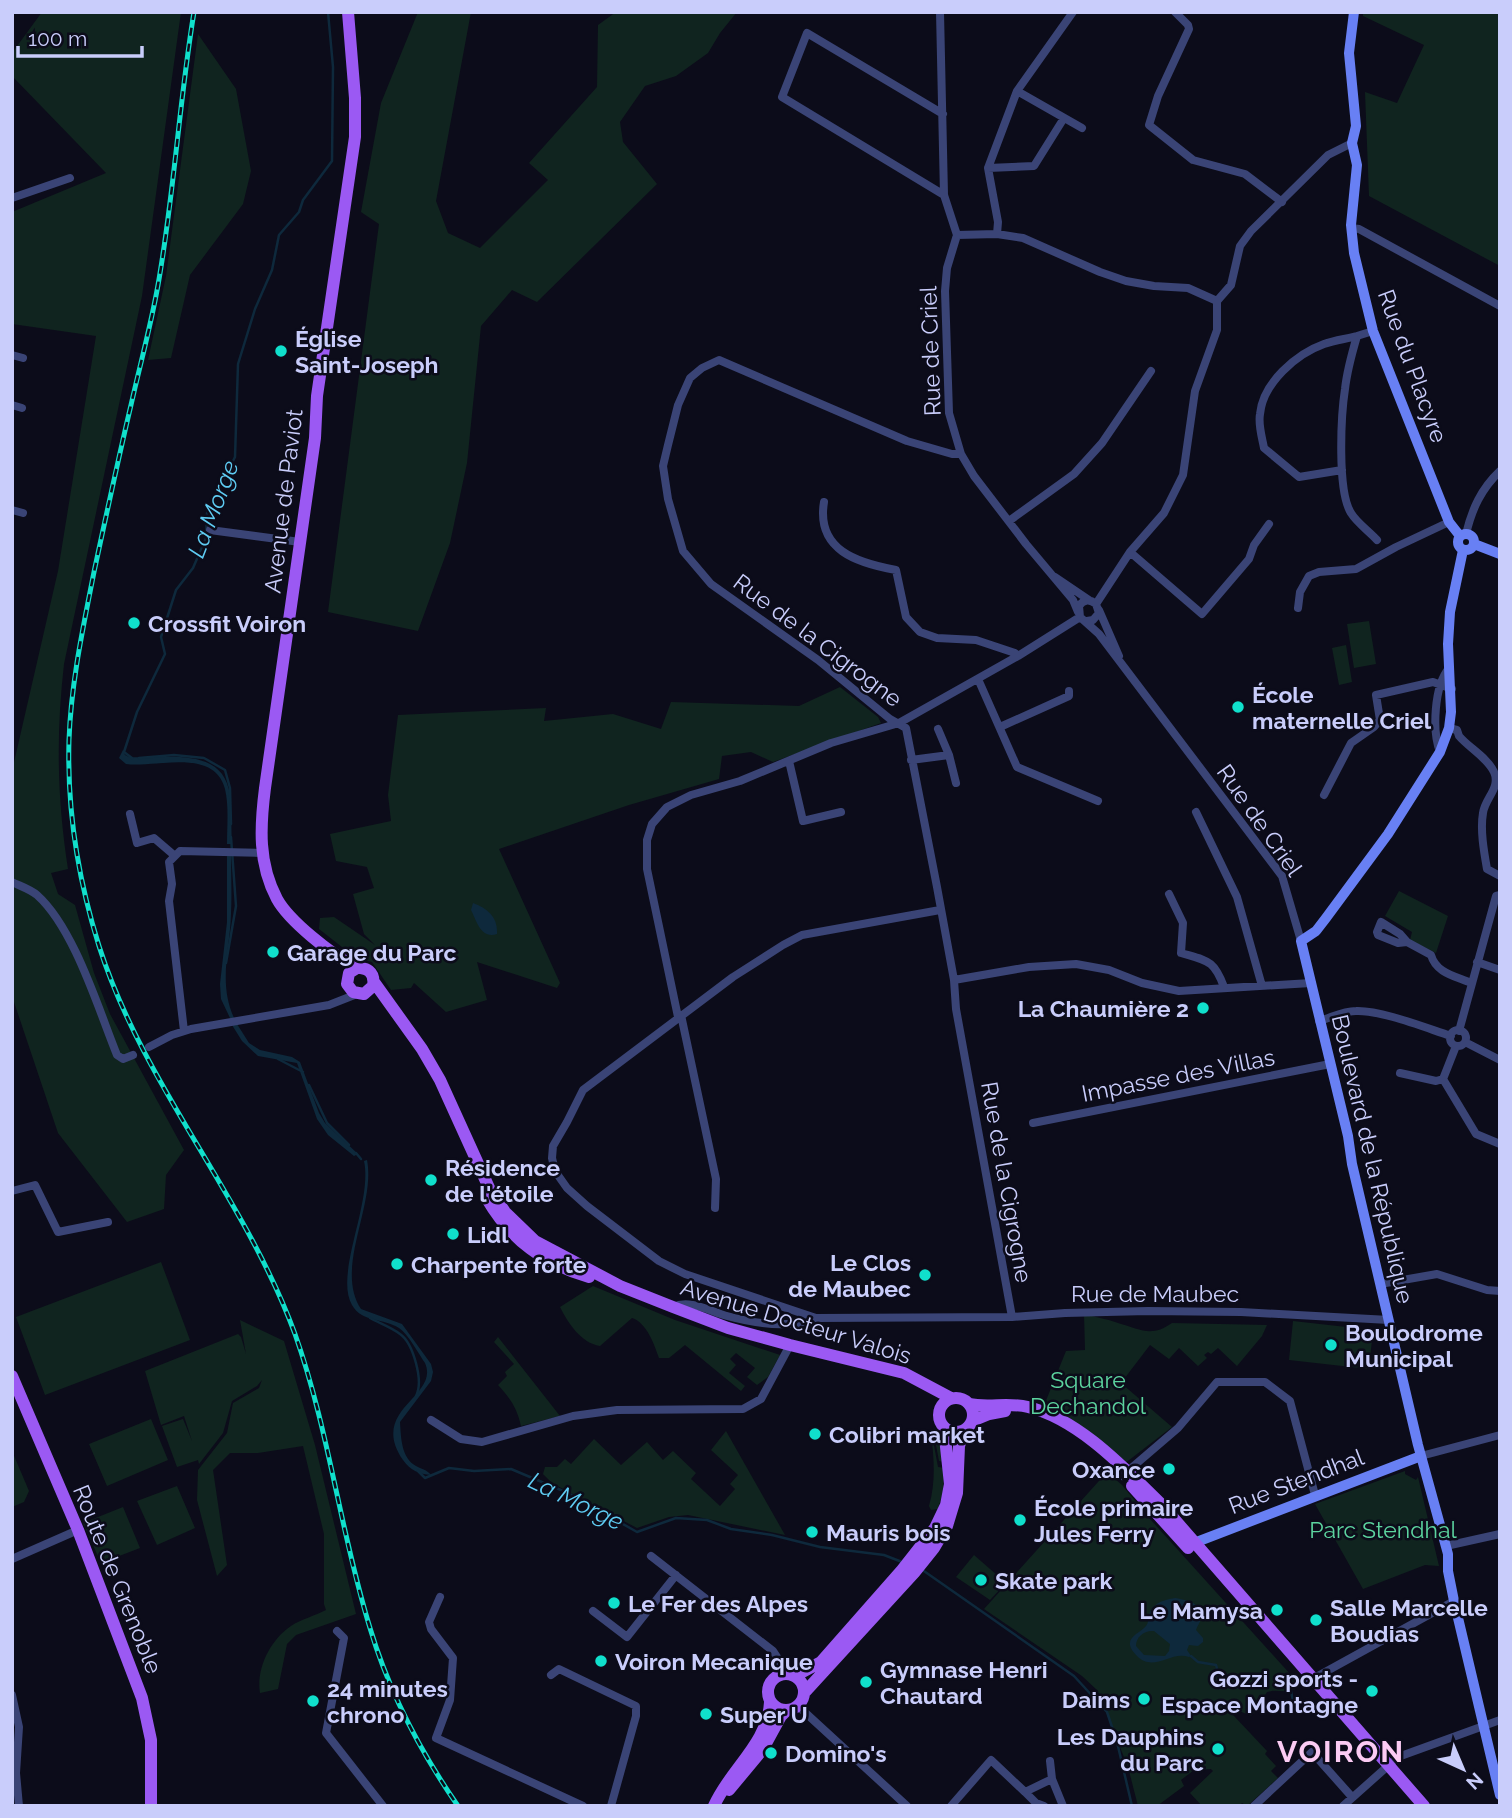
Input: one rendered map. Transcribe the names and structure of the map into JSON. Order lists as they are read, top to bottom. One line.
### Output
{"streets":{"main road":["Avenue de Paviot","Avenue Docteur Valois","Route de Grenoble"],"street":["Rue de Criel","Rue du Placyre","Rue de la Cigrogne","Impasse des Villas","Boulevard de la République","Rue de Maubec","Rue Stendhal"]},"crossings":[["Rue de Criel","Rue de la Cigrogne"],["Rue de Criel","Boulevard de la République"],["Avenue de Paviot","Avenue Docteur Valois"],["Rue de la Cigrogne","Rue de Maubec"],["Impasse des Villas","Boulevard de la République"],["Boulevard de la République","Rue de Maubec"],["Boulevard de la République","Rue Stendhal"],["Rue de Maubec","Avenue Docteur Valois"]],"districts":["VOIRON"],"water":["La Morge"],"parks":["Square Dechandol","Parc Stendhal"],"places":["Église Saint-Joseph","Crossfit Voiron","École maternelle Criel","Garage du Parc","La Chaumière 2","Résidence de l'étoile","Lidl","Charpente forte","Le Clos de Maubec","Boulodrome Municipal","Colibri market","Oxance","École primaire Jules Ferry","Mauris bois","Skate park","Le Fer des Alpes","Le Mamysa","Salle Marcelle Boudias","Voiron Mecanique","Gymnase Henri Chautard","Gozzi sports - Espace Montagne","Daims","24 minutes chrono","Super U","Les Dauphins du Parc","Domino's"],"scale_bar":"100 m","north":"bottom right"}
